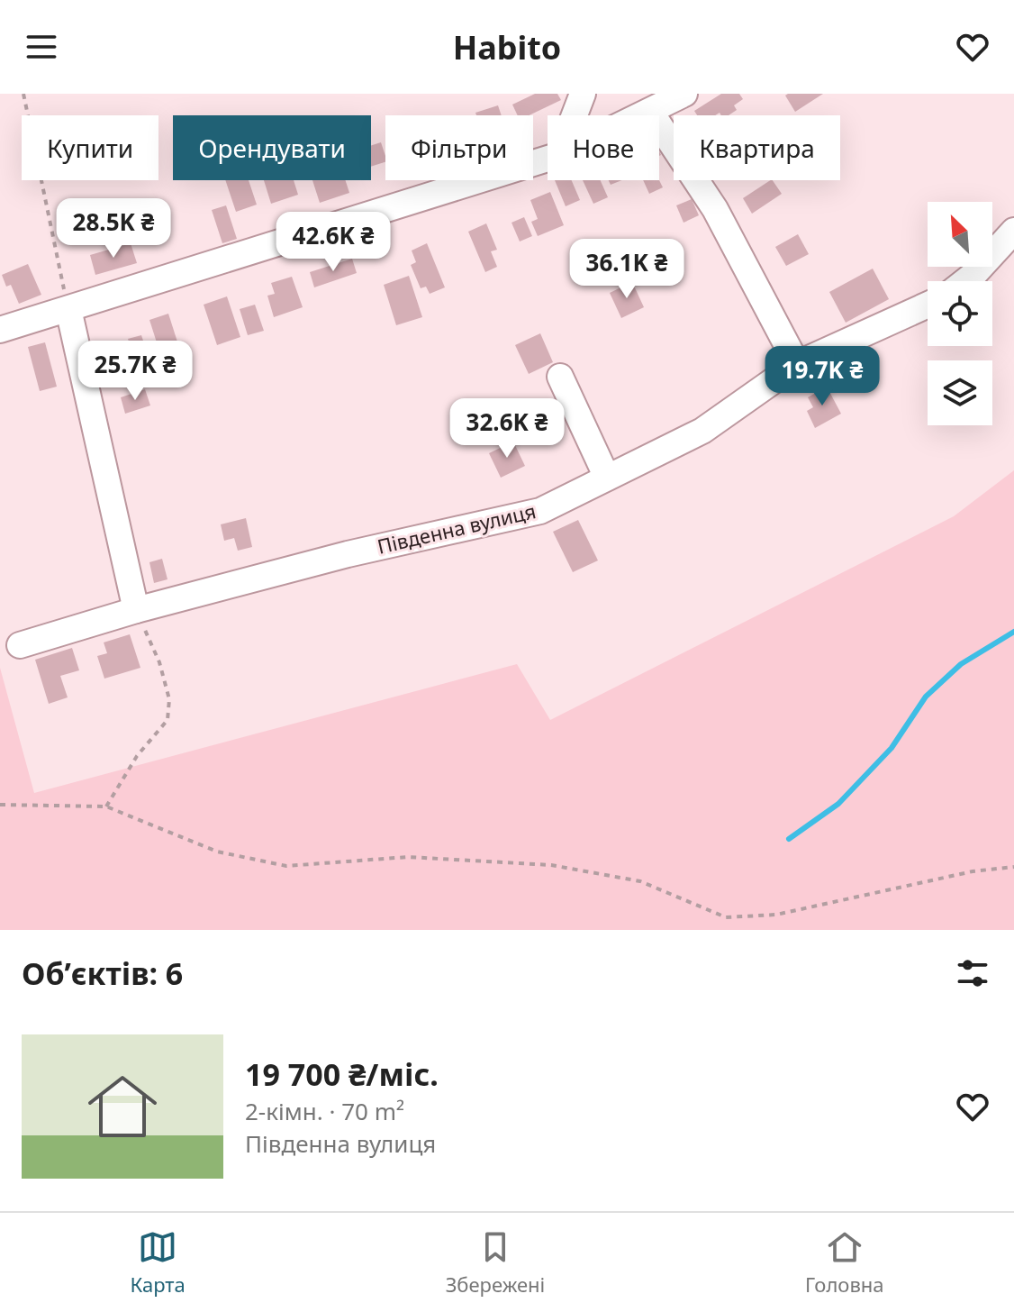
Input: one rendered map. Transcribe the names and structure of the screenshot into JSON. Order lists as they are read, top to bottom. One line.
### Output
{"streets":{"street":["Південна вулиця"]},"north":"top left","page":{"header":"Habito","chip":["Купити","Орендувати","Фільтри","Нове","Квартира"],"price":["28.5K ₴","42.6K ₴","36.1K ₴","25.7K ₴","19.7K ₴","32.6K ₴"],"heading":"Об’єктів: 6","list":[{"name":"19 700 ₴/міс.","note":"2-кімн. · 70 m² · Південна вулиця"}],"tabs":["Карта","Збережені","Головна"]}}
